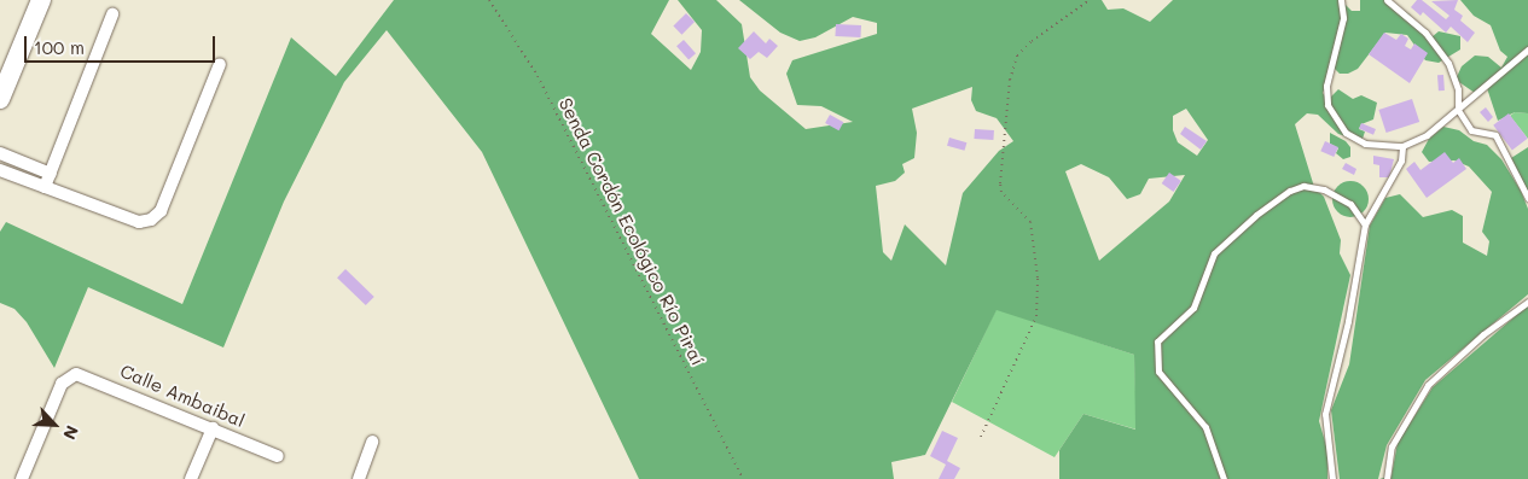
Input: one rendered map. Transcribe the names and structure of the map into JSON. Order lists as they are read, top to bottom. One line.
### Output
{"streets":{"street":["Calle Ambaibal"],"path":["Senda Cordón Ecológico Río Piraí"]},"scale_bar":"100 m","north":"bottom right"}
